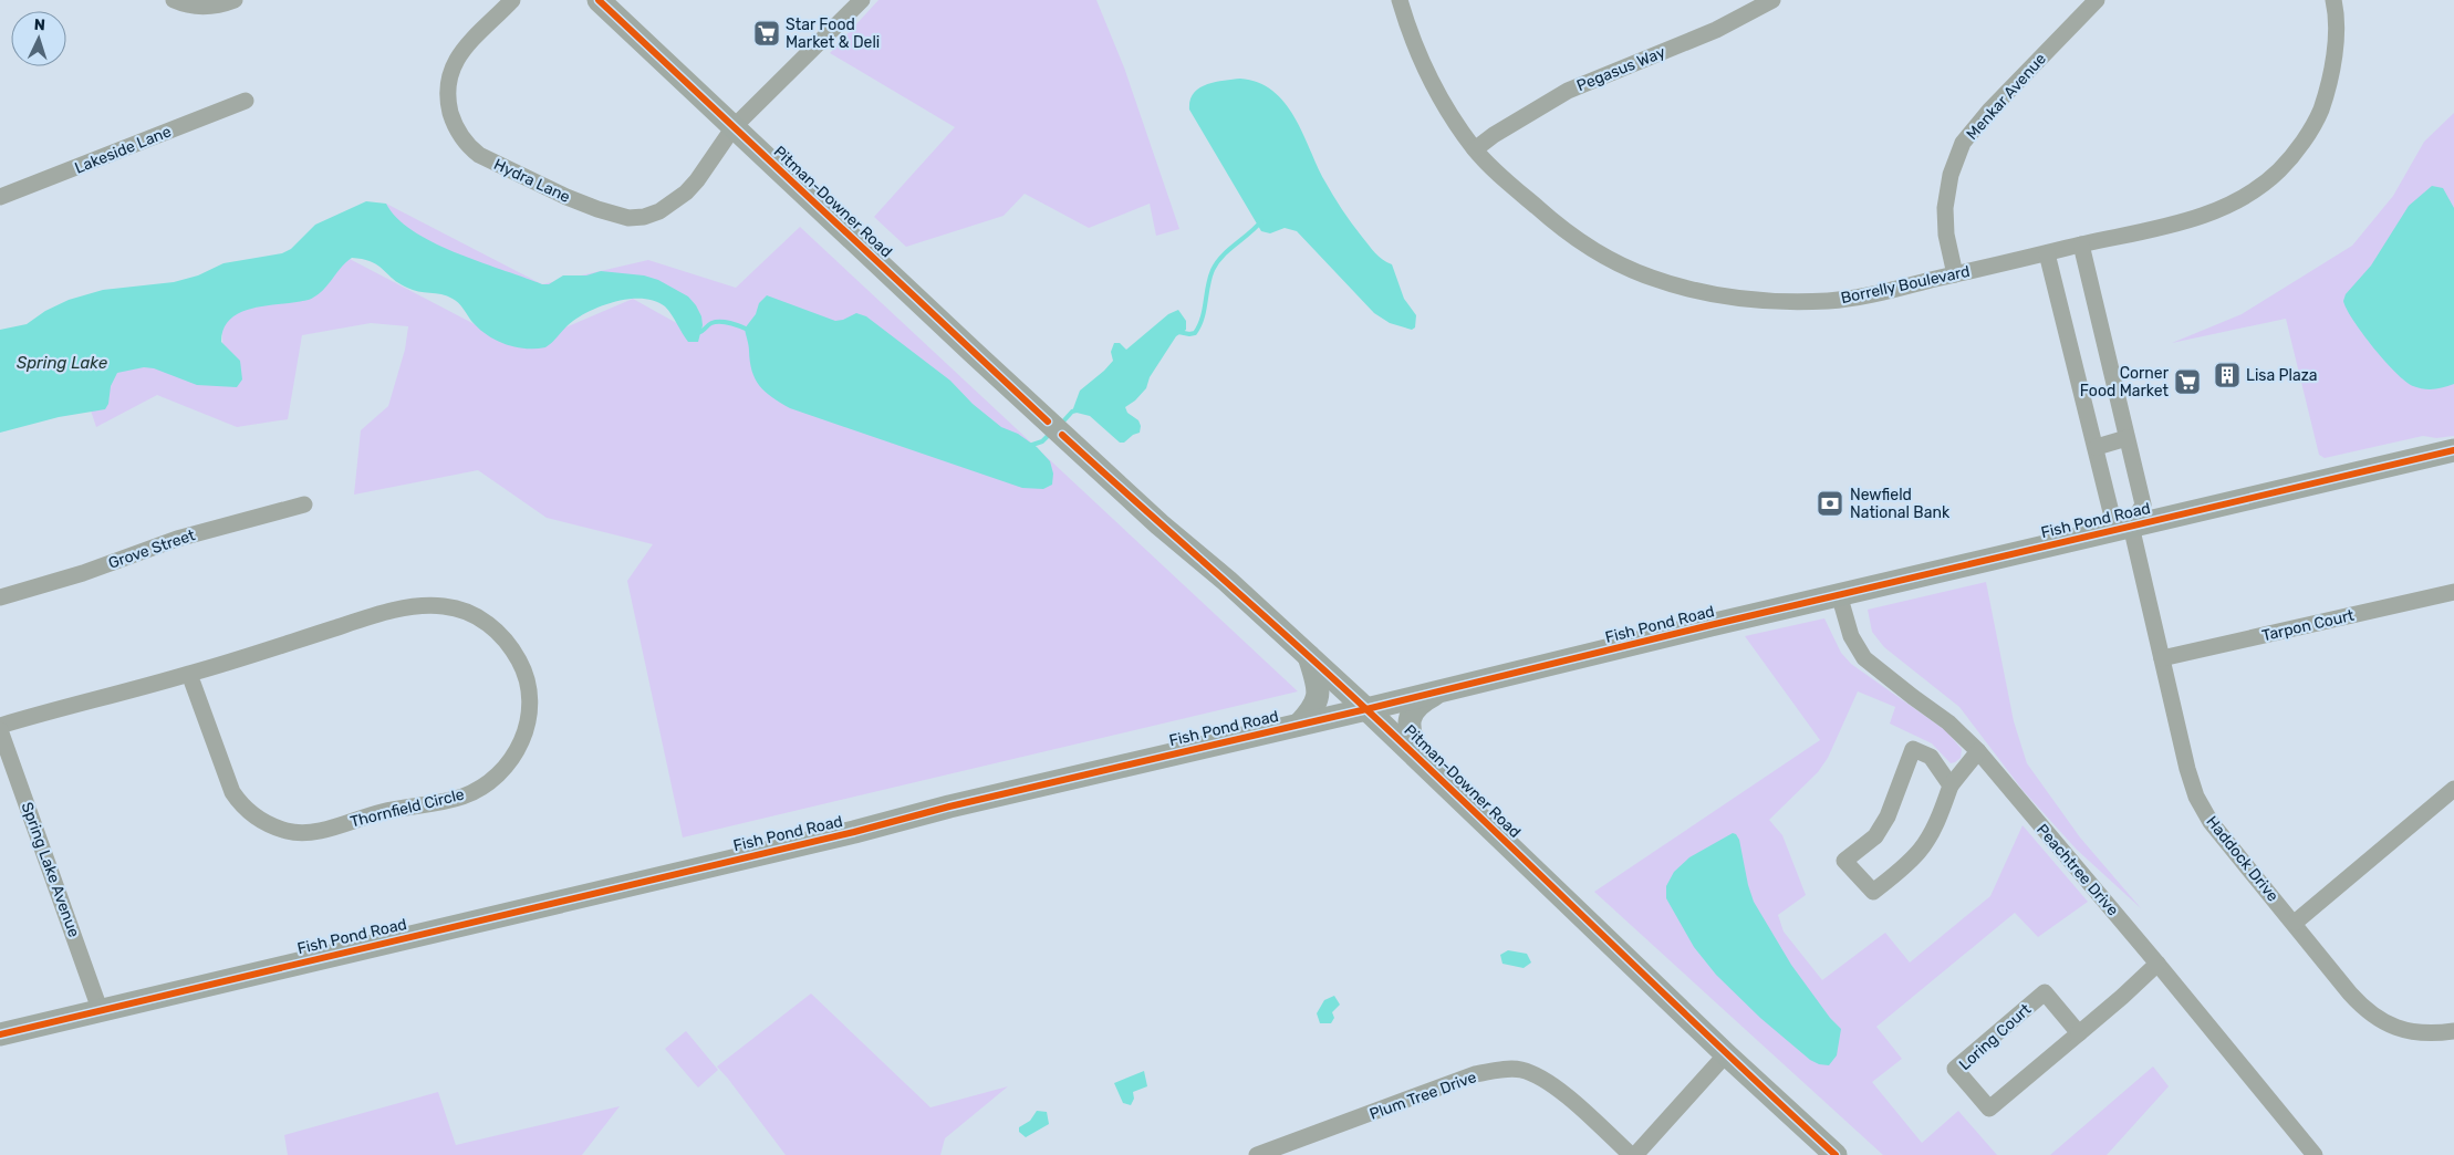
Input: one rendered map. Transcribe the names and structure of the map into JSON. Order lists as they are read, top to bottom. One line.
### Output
{"streets":{"street":["Pegasus Way","Menkar Avenue","Lakeside Lane","Hydra Lane","Pitman-Downer Road","Borrelly Boulevard","Fish Pond Road","Grove Street","Tarpon Court","Thornfield Circle","Haddock Drive","Spring Lake Avenue","Peachtree Drive","Loring Court","Plum Tree Drive"]},"crossings":[["Pegasus Way","Borrelly Boulevard"],["Menkar Avenue","Borrelly Boulevard"],["Hydra Lane","Pitman-Downer Road"],["Pitman-Downer Road","Fish Pond Road"],["Fish Pond Road","Haddock Drive"],["Fish Pond Road","Spring Lake Avenue"],["Fish Pond Road","Peachtree Drive"],["Tarpon Court","Haddock Drive"],["Peachtree Drive","Loring Court"]],"water":["Spring Lake"],"places":{"supermarket":["Star Food Market & Deli","Corner Food Market"],"building":["Lisa Plaza"],"bank":["Newfield National Bank"]},"north":"top"}
